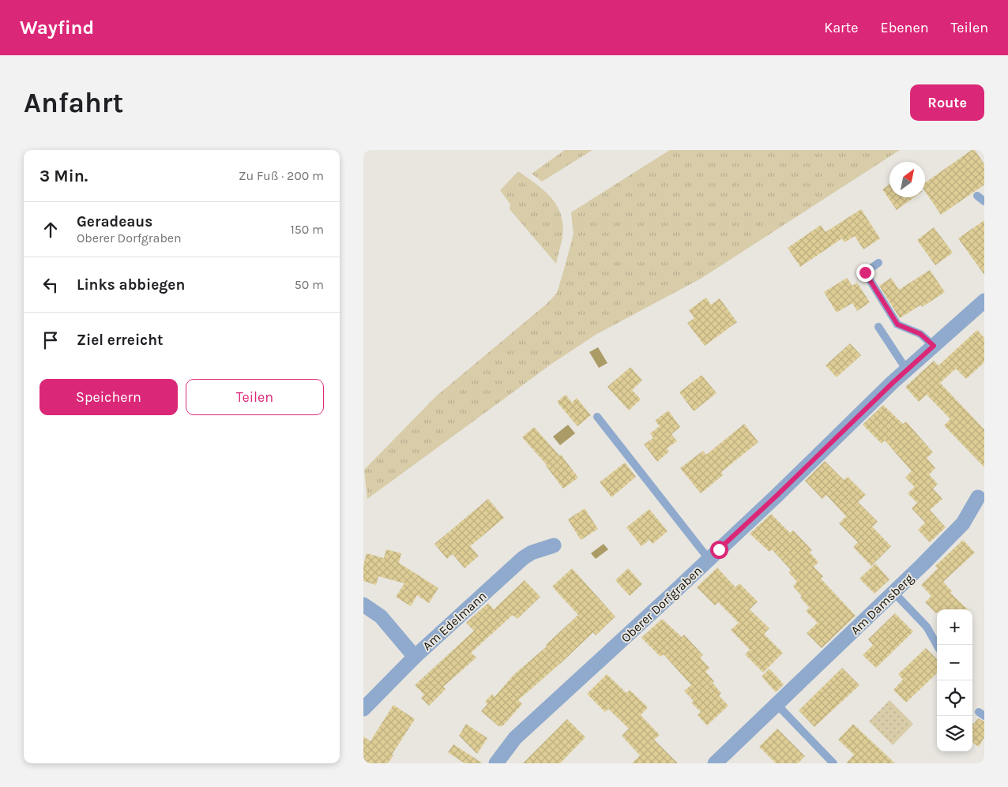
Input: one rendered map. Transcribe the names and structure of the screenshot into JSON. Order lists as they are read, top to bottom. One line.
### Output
{"streets":{"street":["Oberer Dorfgraben","Am Damsberg","Am Edelmann"]},"north":"top right","page":{"header":"Wayfind","nav":["Karte","Ebenen","Teilen"],"buttons":["Route",["Speichern","Teilen"]],"title":"Anfahrt","heading":["3 Min.","Zu Fuß · 200 m"],"list":[["Geradeaus","Oberer Dorfgraben","150 m"],["Links abbiegen","50 m"],"Ziel erreicht"],"map_buttons":["+","−"]}}
